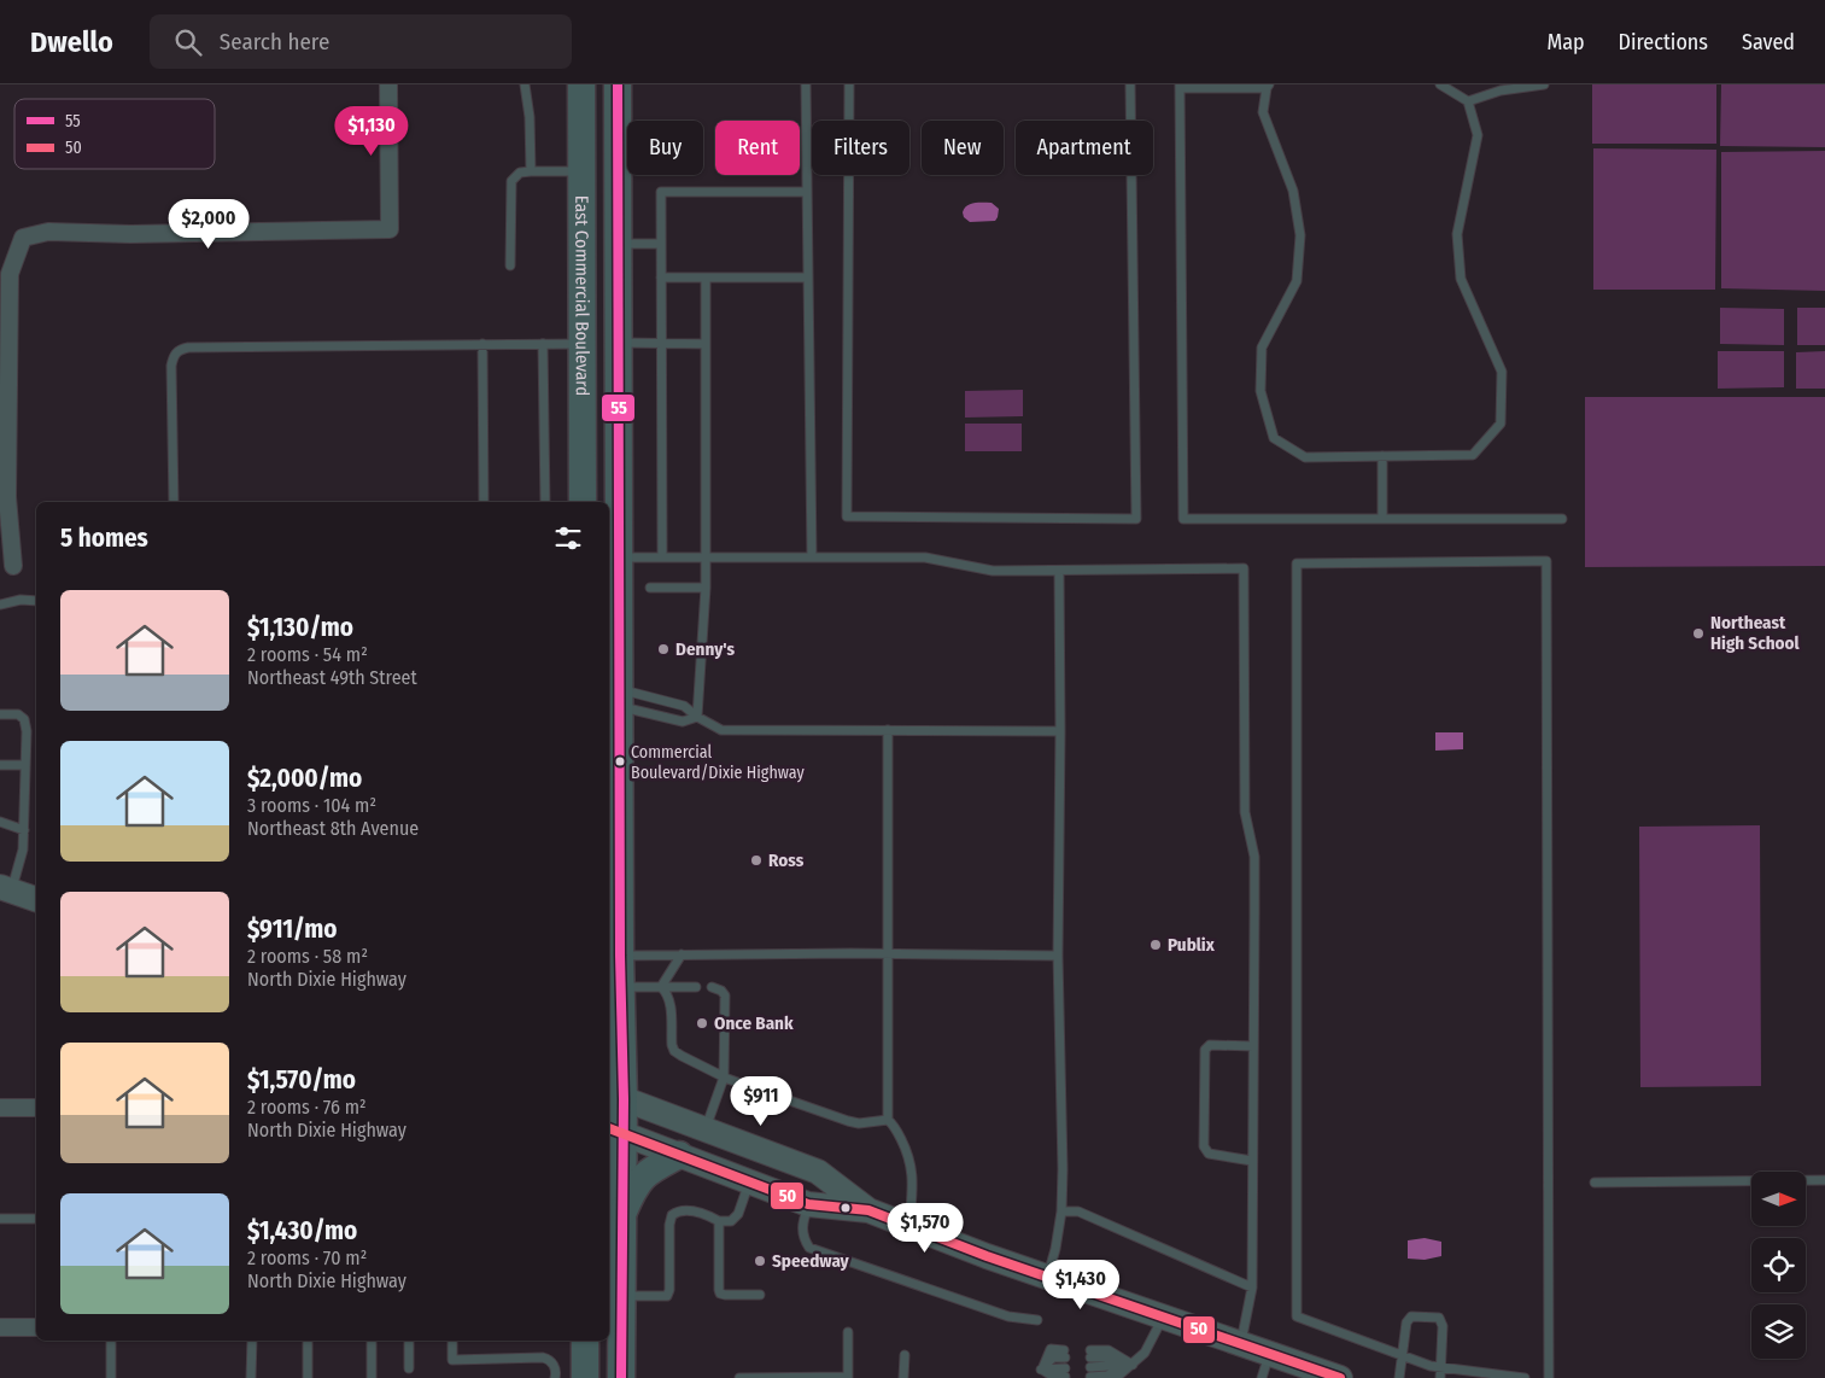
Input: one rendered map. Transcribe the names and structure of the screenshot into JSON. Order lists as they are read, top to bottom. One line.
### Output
{"streets":{"main road":["East Commercial Boulevard"]},"places":["Northeast High School","Denny's","Commercial Boulevard/Dixie Highway","Ross","Publix","Once Bank","Speedway"],"lines":["transit line 55","transit line 50"],"legend":["55","50"],"north":"right","page":{"header":"Dwello","search":"Search here","nav":["Map","Directions","Saved"],"price":["$1,130","$2,000","$911","$1,570","$1,430"],"chip":["Buy","Rent","Filters","New","Apartment"],"heading":"5 homes","list":[{"name":"$1,130/mo","note":"2 rooms · 54 m² · Northeast 49th Street"},{"name":"$2,000/mo","note":"3 rooms · 104 m² · Northeast 8th Avenue"},{"name":"$911/mo","note":"2 rooms · 58 m² · North Dixie Highway"},{"name":"$1,570/mo","note":"2 rooms · 76 m² · North Dixie Highway"},{"name":"$1,430/mo","note":"2 rooms · 70 m² · North Dixie Highway"}]}}
